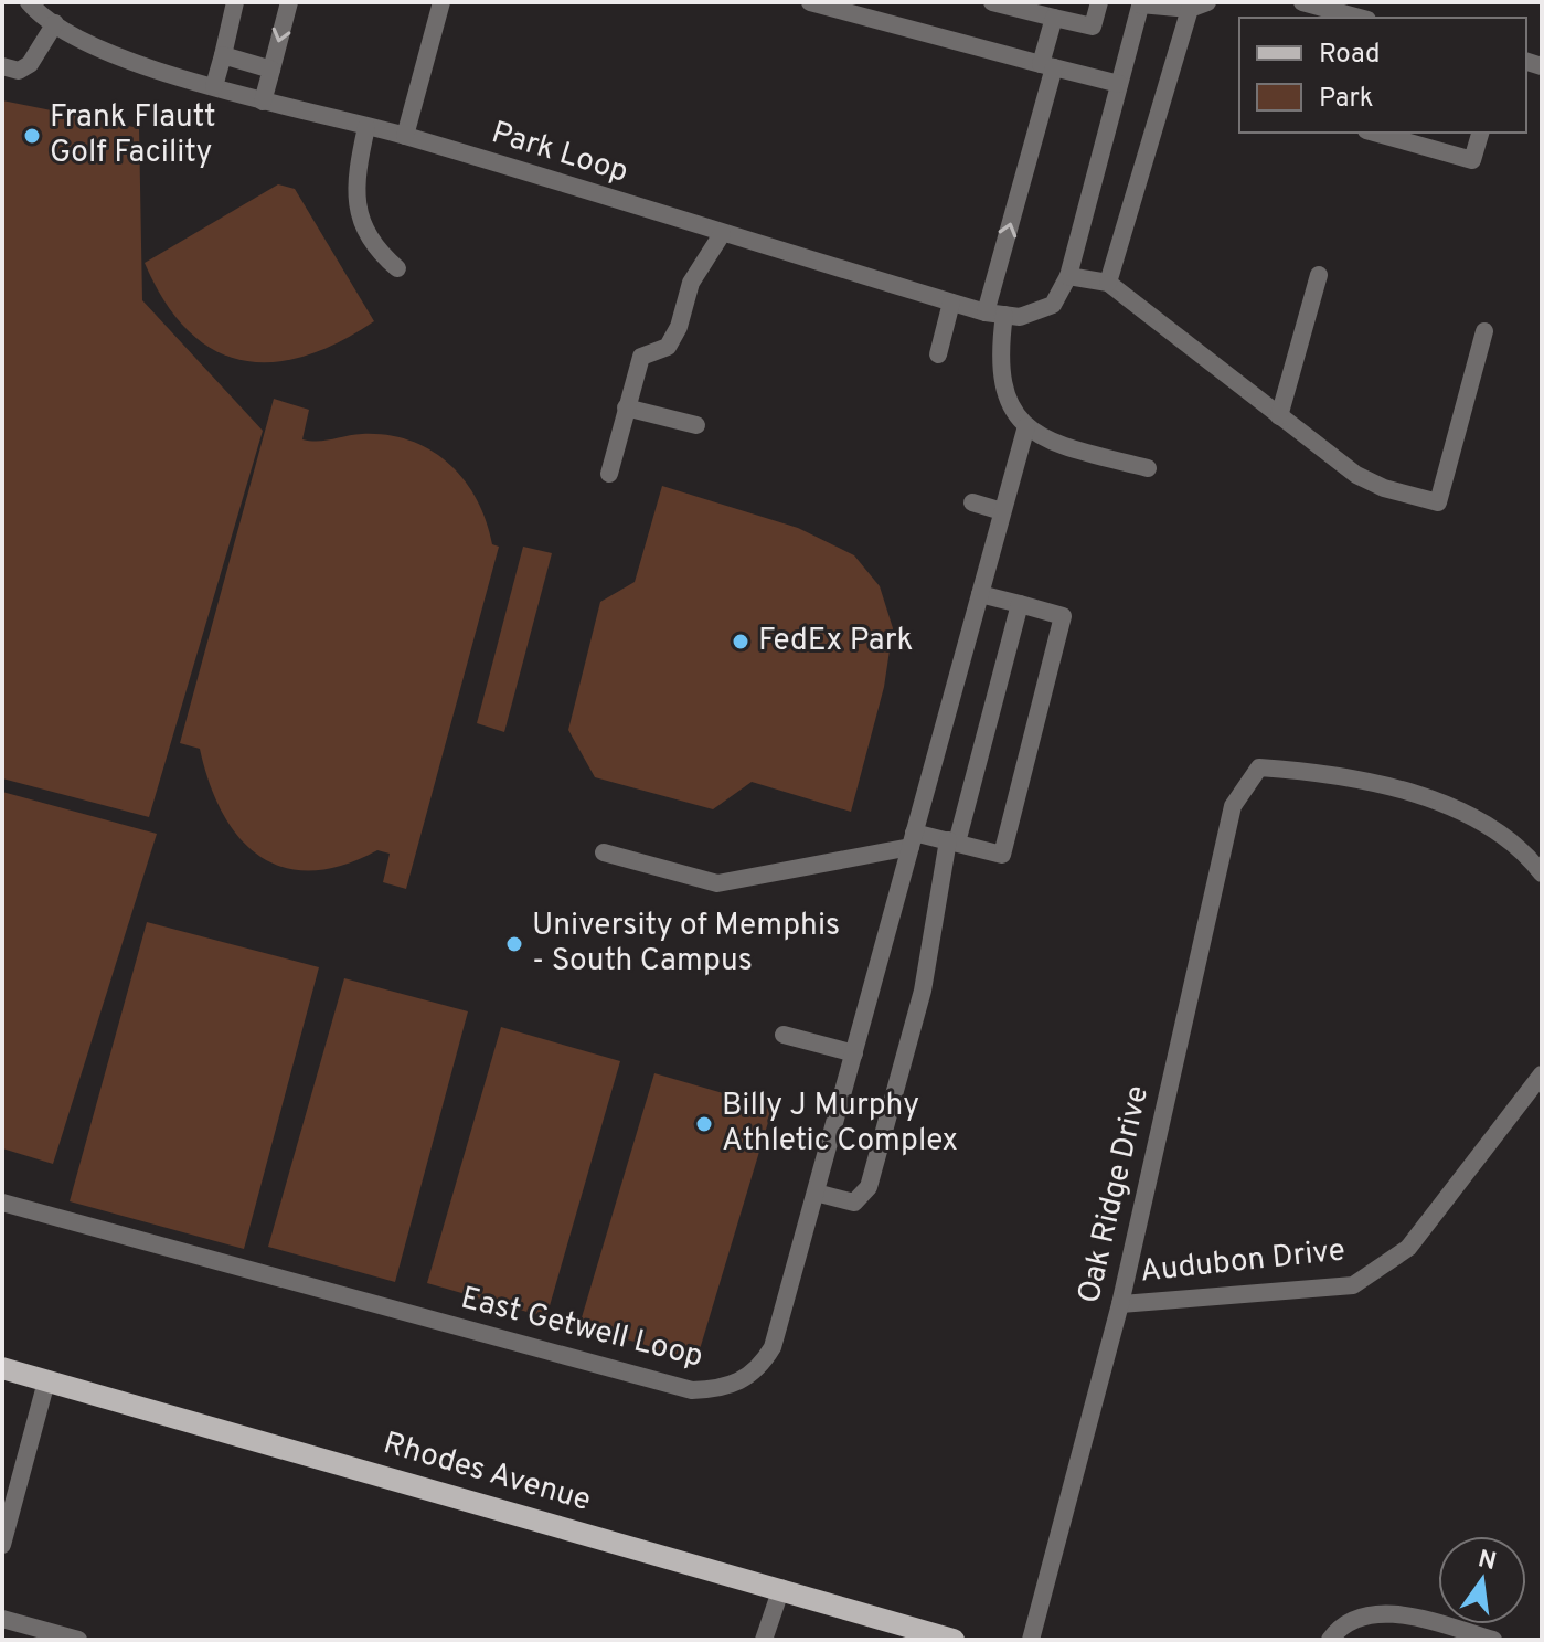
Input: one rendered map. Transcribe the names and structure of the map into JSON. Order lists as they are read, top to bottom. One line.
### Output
{"streets":{"main road":["Rhodes Avenue"],"street":["Park Loop","Oak Ridge Drive","Audubon Drive","East Getwell Loop"]},"crossings":[["Oak Ridge Drive","Audubon Drive"]],"places":["Frank Flautt Golf Facility","FedEx Park","University of Memphis - South Campus","Billy J Murphy Athletic Complex"],"legend":["Road","Park"],"north":"top"}
